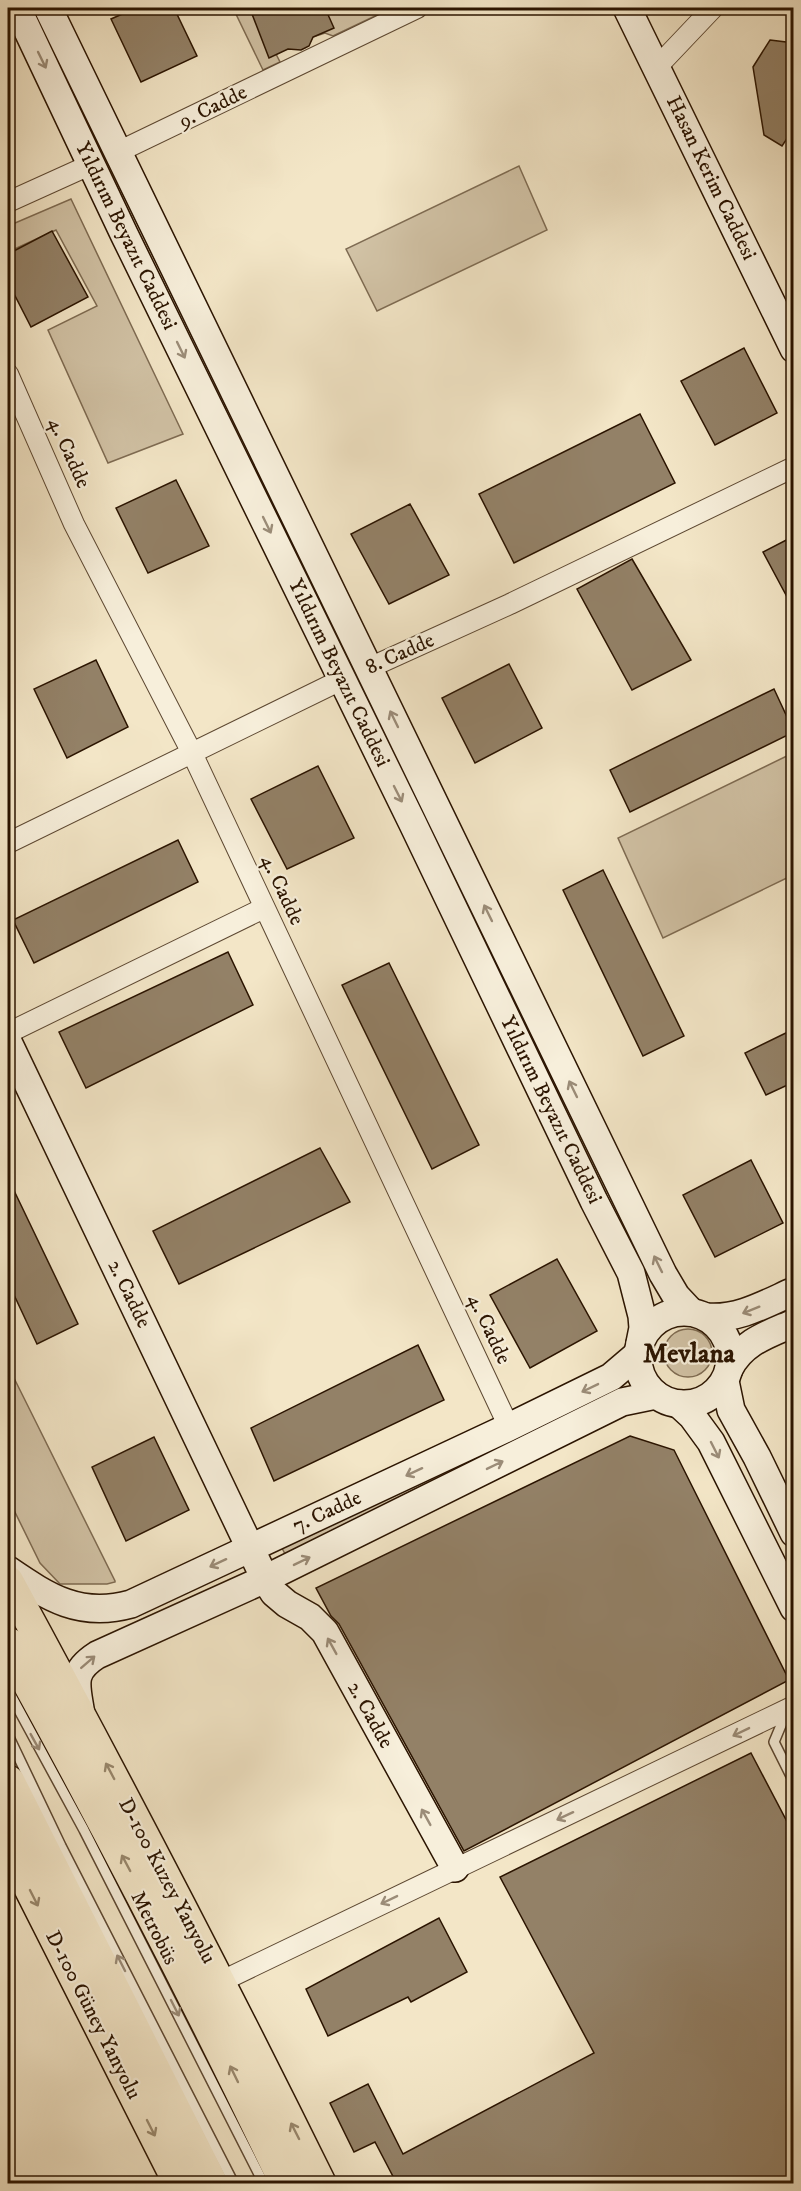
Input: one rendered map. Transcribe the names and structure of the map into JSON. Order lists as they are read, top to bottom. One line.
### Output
{"streets":{"main road":["9. Cadde","Hasan Kerim Caddesi","Yıldırım Beyazıt Caddesi","8. Cadde","2. Cadde","7. Cadde","D-100 Kuzey Yanyolu","D-100 Güney Yanyolu"],"street":["4. Cadde"],"lane":["Metrobüs"]},"crossings":[["9. Cadde","Yıldırım Beyazıt Caddesi"],["Yıldırım Beyazıt Caddesi","8. Cadde"],["Yıldırım Beyazıt Caddesi","7. Cadde"],["4. Cadde","8. Cadde"],["4. Cadde","7. Cadde"],["2. Cadde","7. Cadde"],["7. Cadde","D-100 Kuzey Yanyolu"]],"one_way":["2. Cadde","D-100 Kuzey Yanyolu","D-100 Güney Yanyolu"],"districts":["Mevlana"]}
